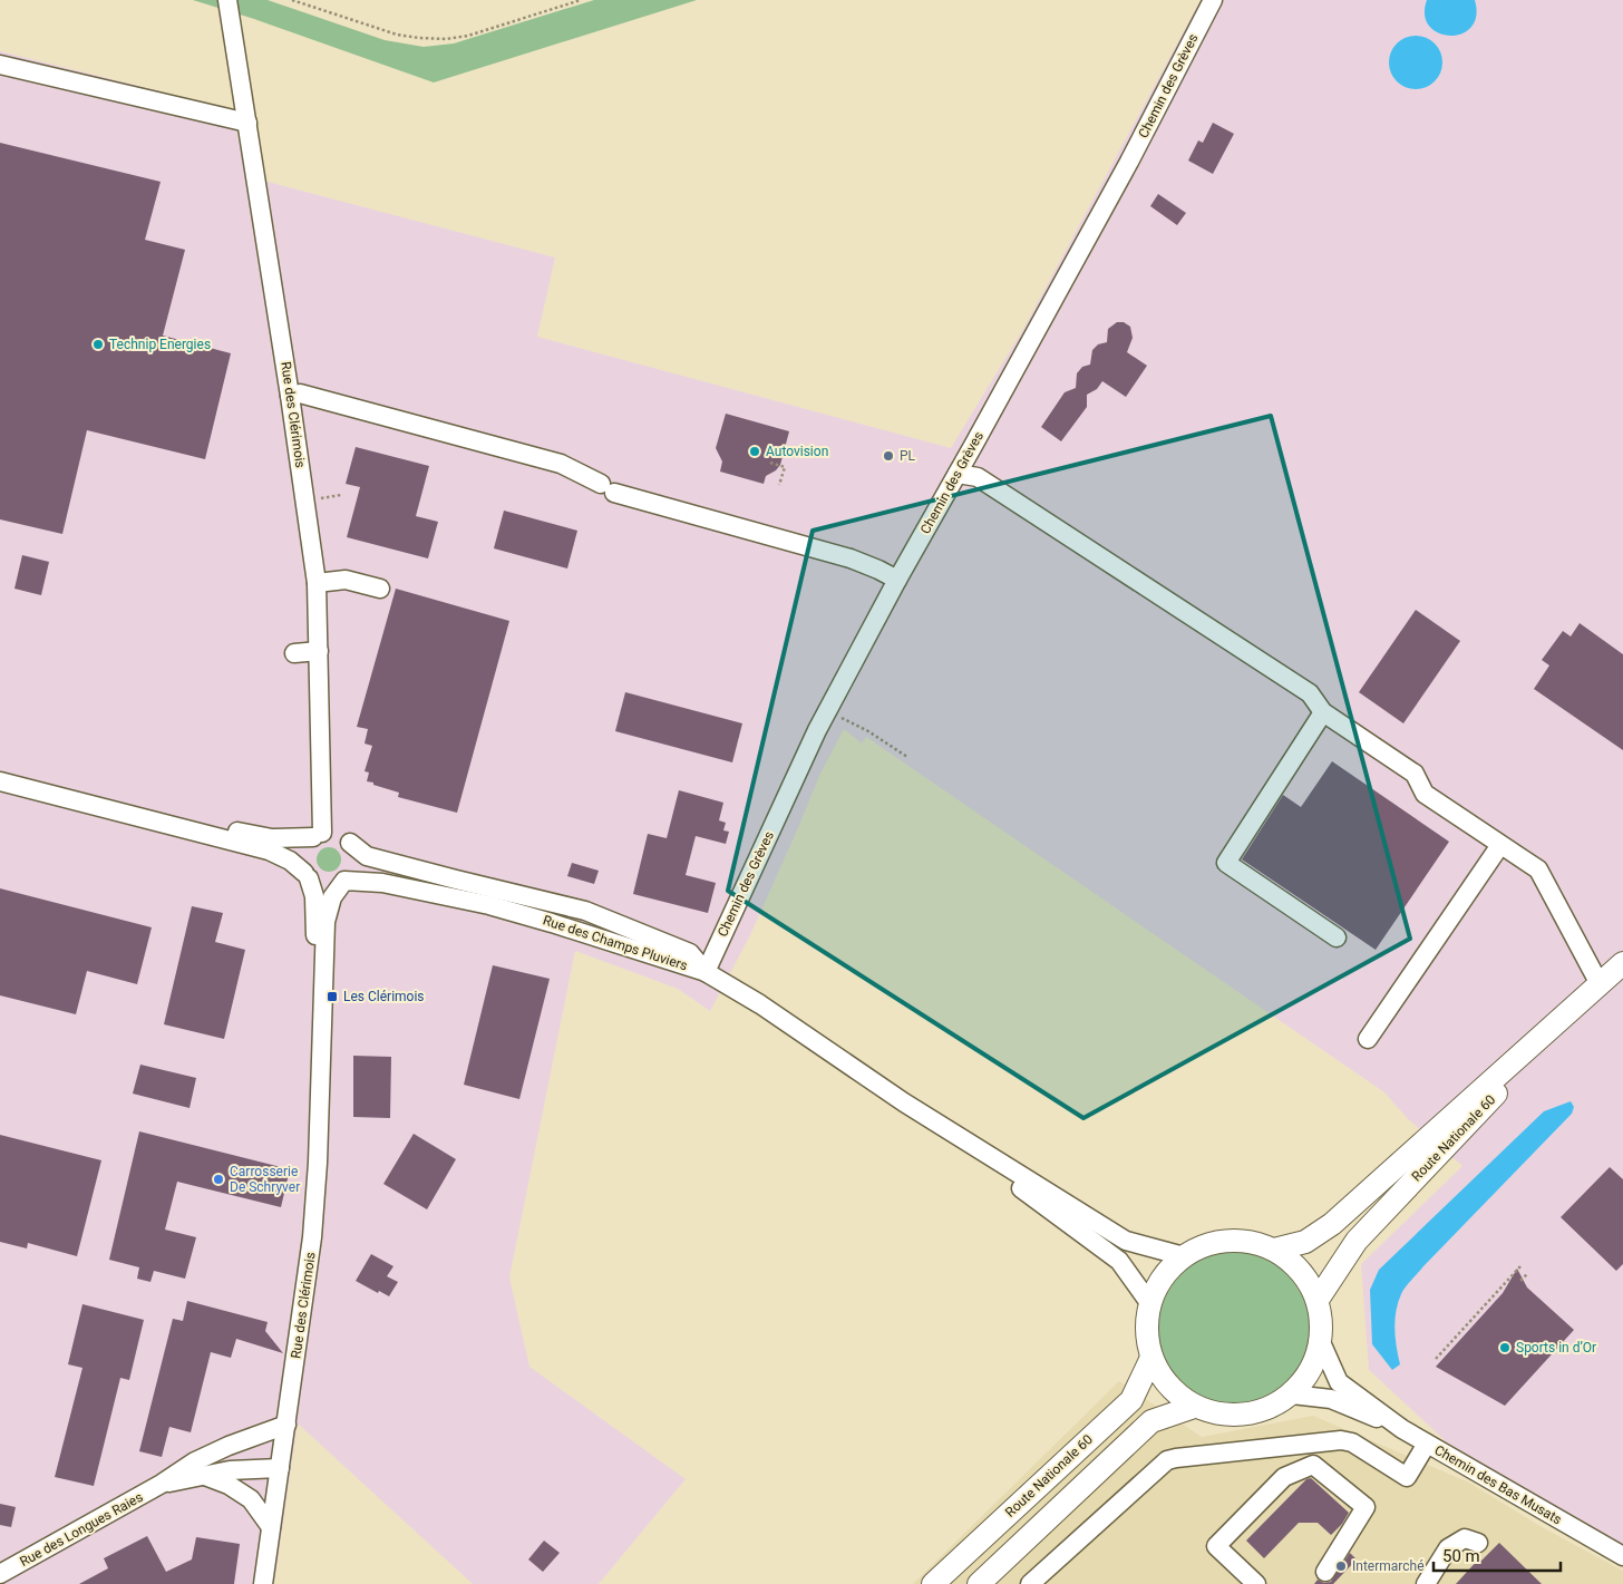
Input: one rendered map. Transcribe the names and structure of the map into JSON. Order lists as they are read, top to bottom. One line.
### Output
{"streets":{"main road":["Route Nationale 60"],"street":["Chemin des Grèves","Rue des Clérimois","Rue des Champs Pluviers","Chemin des Bas Musats","Rue des Longues Raies"]},"crossings":[["Chemin des Grèves","Rue des Champs Pluviers"],["Rue des Clérimois","Rue des Champs Pluviers"],["Rue des Clérimois","Rue des Longues Raies"],["Route Nationale 60","Chemin des Bas Musats"]],"places":{"other":["Technip Energies","Autovision","PL","Carrosserie De Schryver","Sports in d’Or","Intermarché"],"transit":["Les Clérimois"]},"scale_bar":"50 m"}
